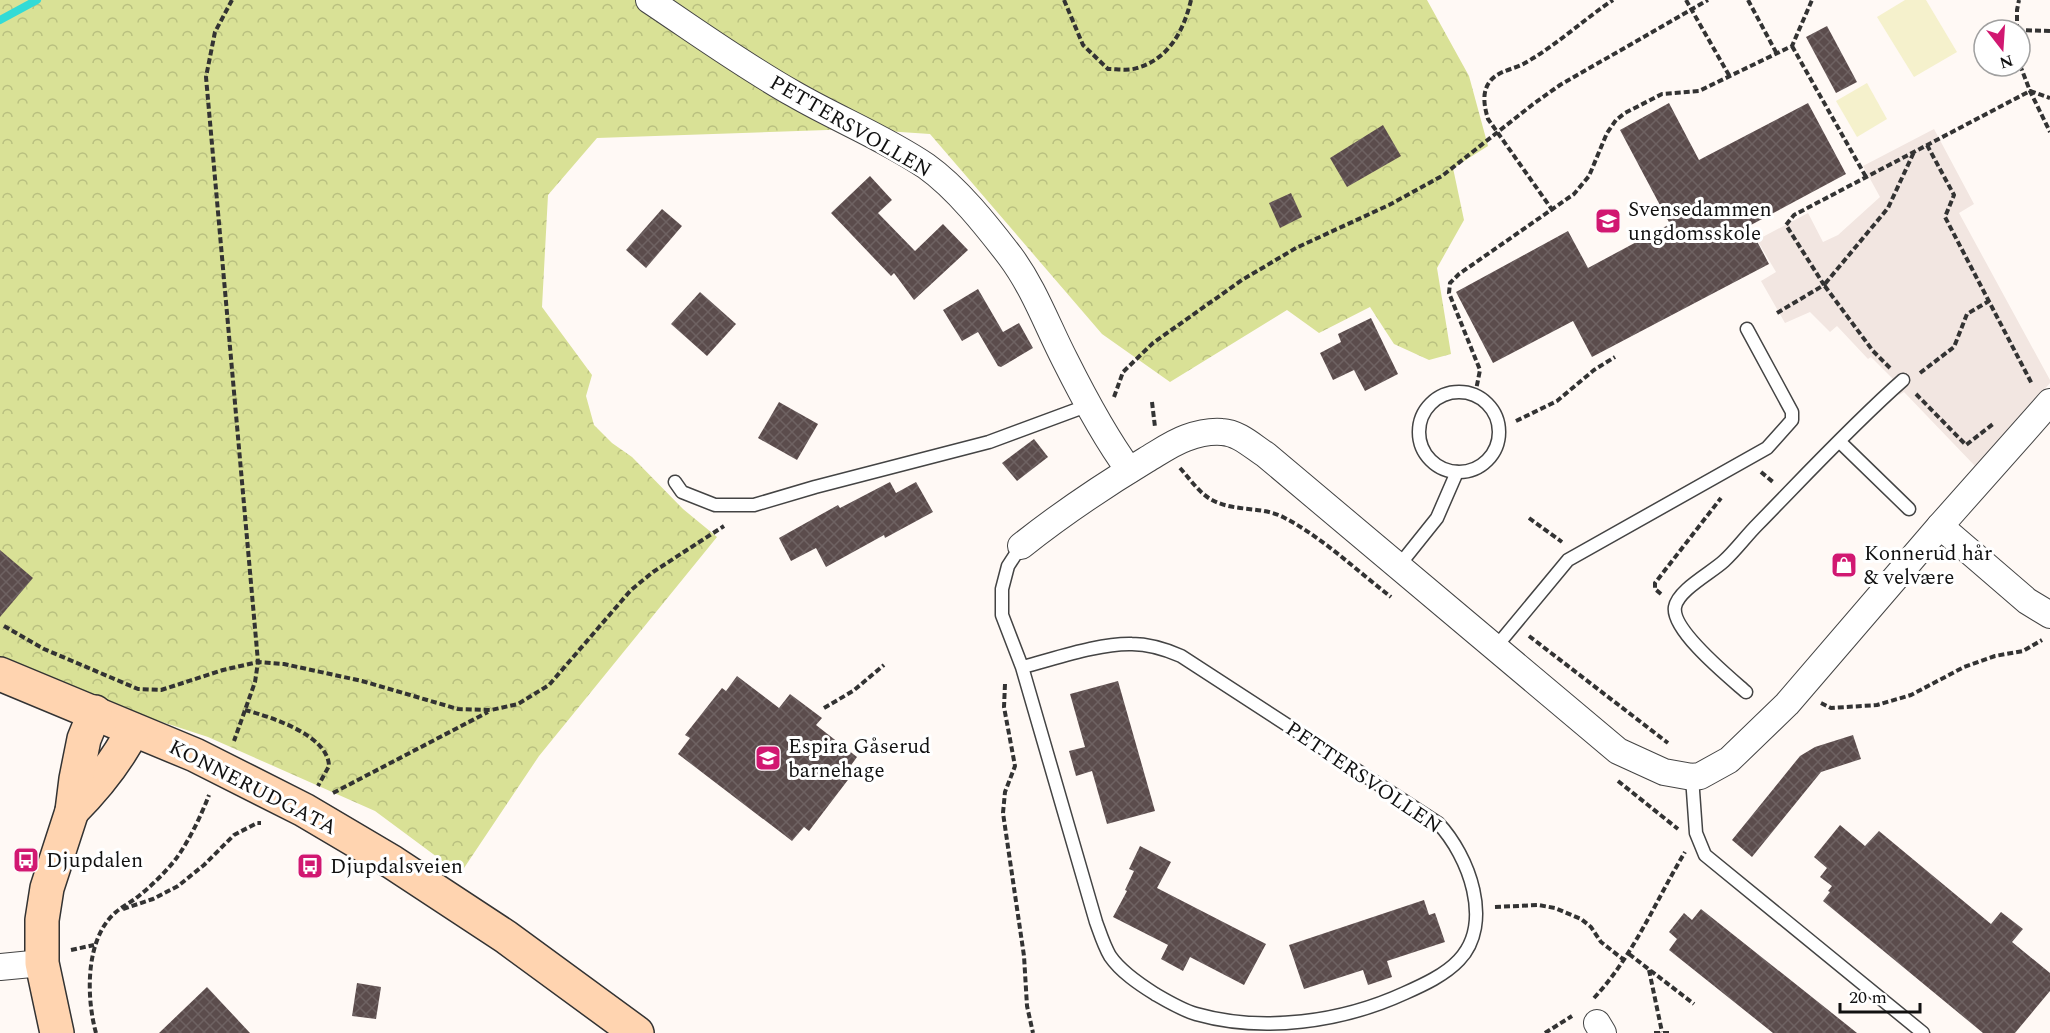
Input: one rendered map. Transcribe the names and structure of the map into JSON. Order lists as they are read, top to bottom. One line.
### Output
{"streets":{"main road":["KONNERUDGATA"],"street":["PETTERSVOLLEN"]},"places":{"school or university":["Svensedammen ungdomsskole","Espira Gåserud barnehage"],"shop":["Konnerud hår & velvære"],"bus stop":["Djupdalen","Djupdalsveien"]},"scale_bar":"20 m","north":"bottom"}
